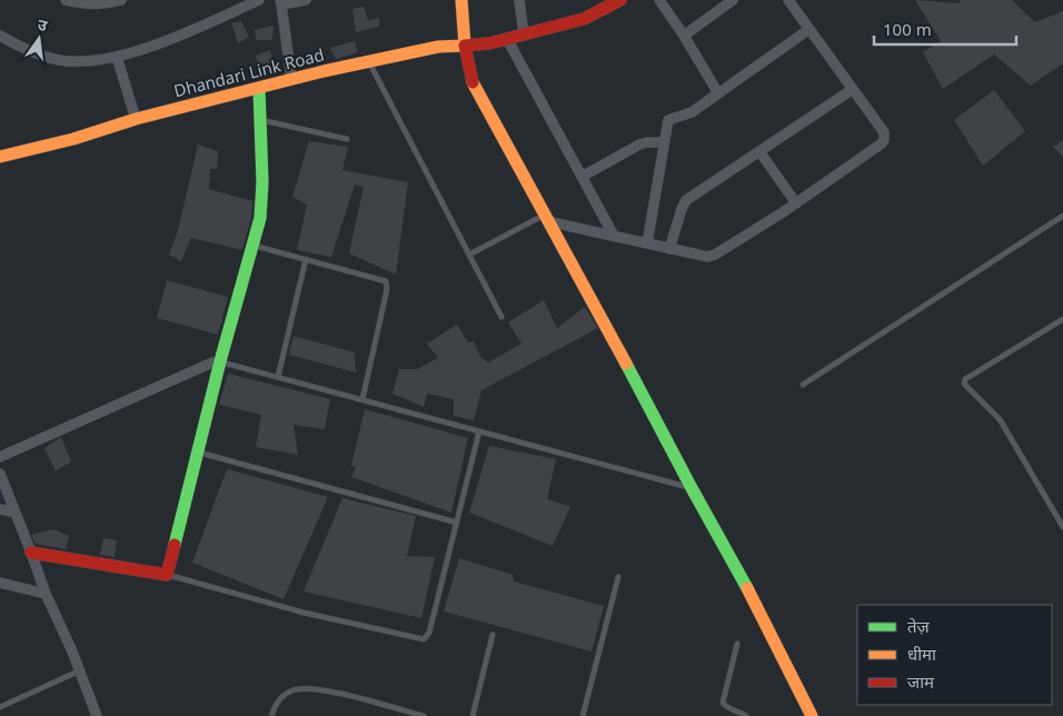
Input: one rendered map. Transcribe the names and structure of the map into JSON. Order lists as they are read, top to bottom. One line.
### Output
{"streets":{"street":["Dhandari Link Road"]},"legend":["तेज़","धीमा","जाम"],"scale_bar":"100 m","north":"top"}
